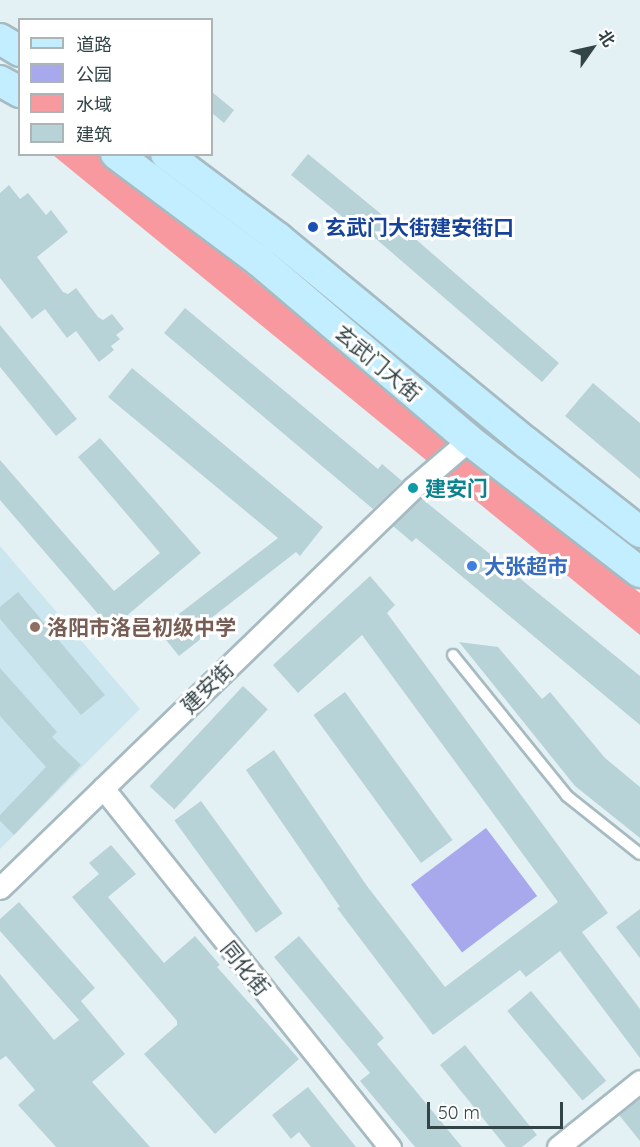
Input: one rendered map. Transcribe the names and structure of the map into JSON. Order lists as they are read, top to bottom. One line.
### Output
{"streets":{"main road":["玄武门大街"],"street":["建安街","同化街"]},"crossings":[["玄武门大街","建安街"],["建安街","同化街"]],"places":["玄武门大街建安街口","建安门","大张超市","洛阳市洛邑初级中学"],"legend":["道路","公园","水域","建筑"],"scale_bar":"50 m","north":"top right"}
